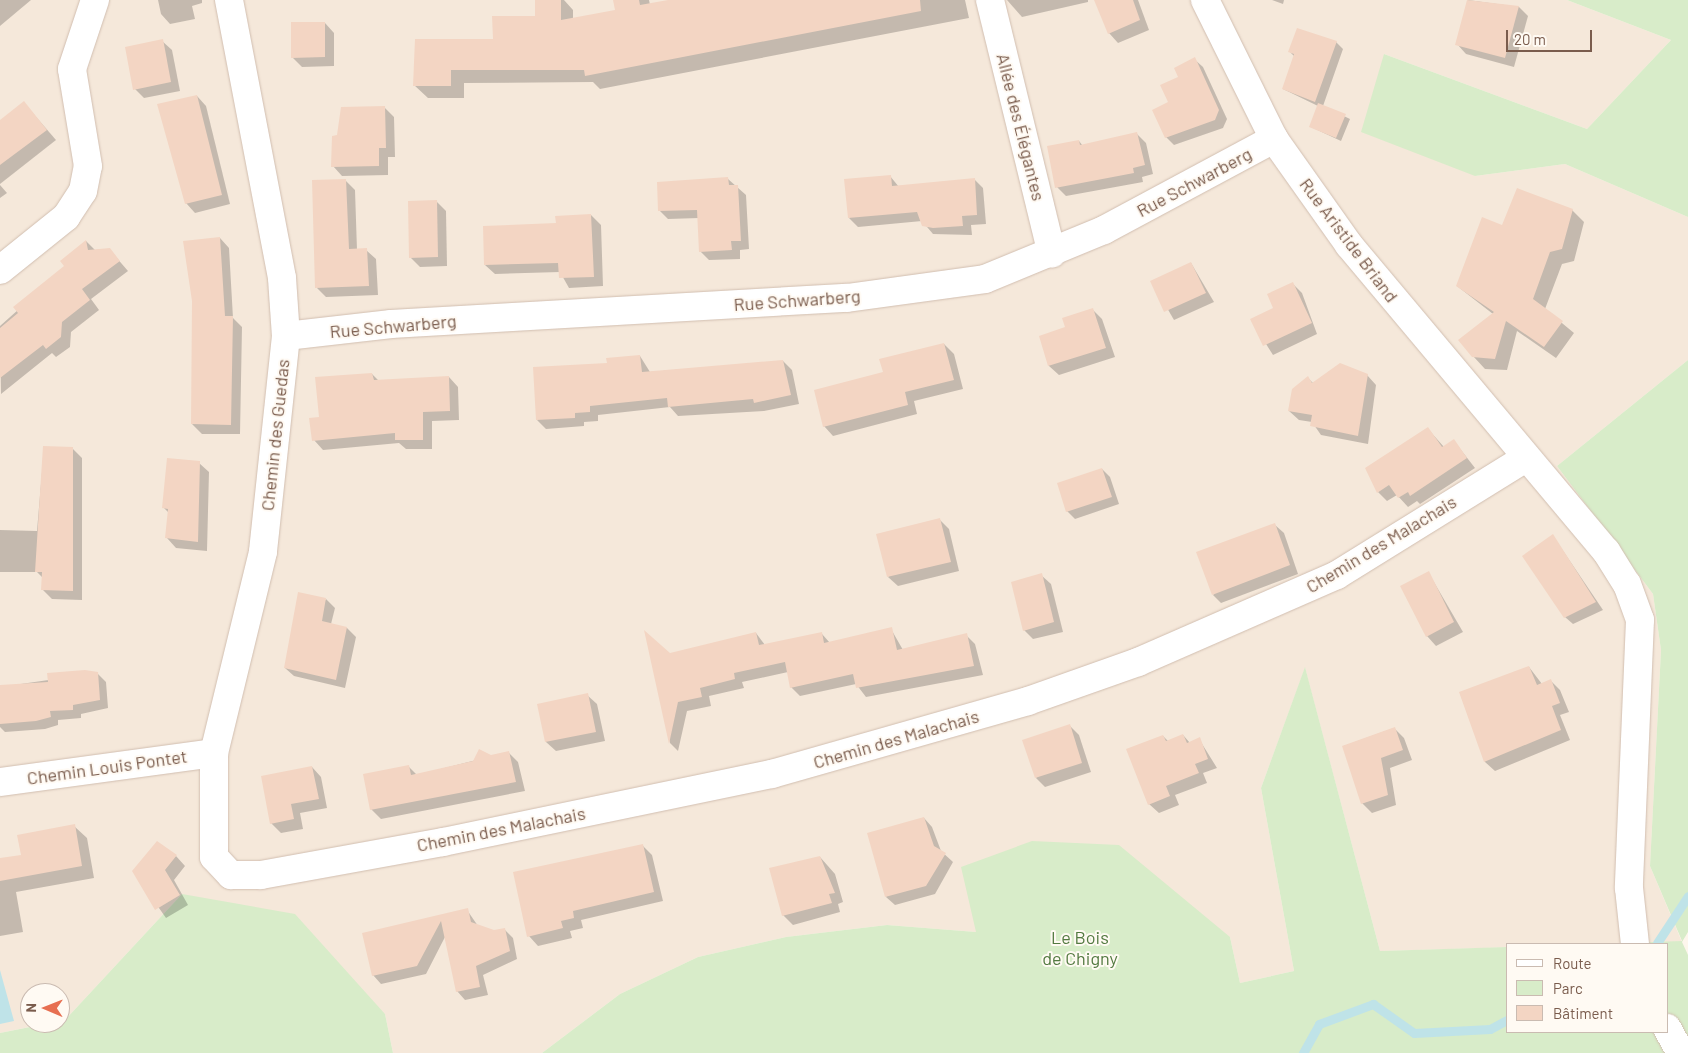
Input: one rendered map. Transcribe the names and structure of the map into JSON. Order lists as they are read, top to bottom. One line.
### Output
{"streets":{"street":["Allée des Élégantes","Rue Schwarberg","Rue Aristide Briand","Chemin des Guedas","Chemin des Malachais","Chemin Louis Pontet"]},"crossings":[["Allée des Élégantes","Rue Schwarberg"],["Rue Schwarberg","Rue Aristide Briand"],["Rue Schwarberg","Chemin des Guedas"],["Rue Aristide Briand","Chemin des Malachais"],["Chemin des Guedas","Chemin des Malachais"],["Chemin des Guedas","Chemin Louis Pontet"]],"parks":["Le Bois de Chigny"],"legend":["Route","Parc","Bâtiment"],"scale_bar":"20 m","north":"left"}
